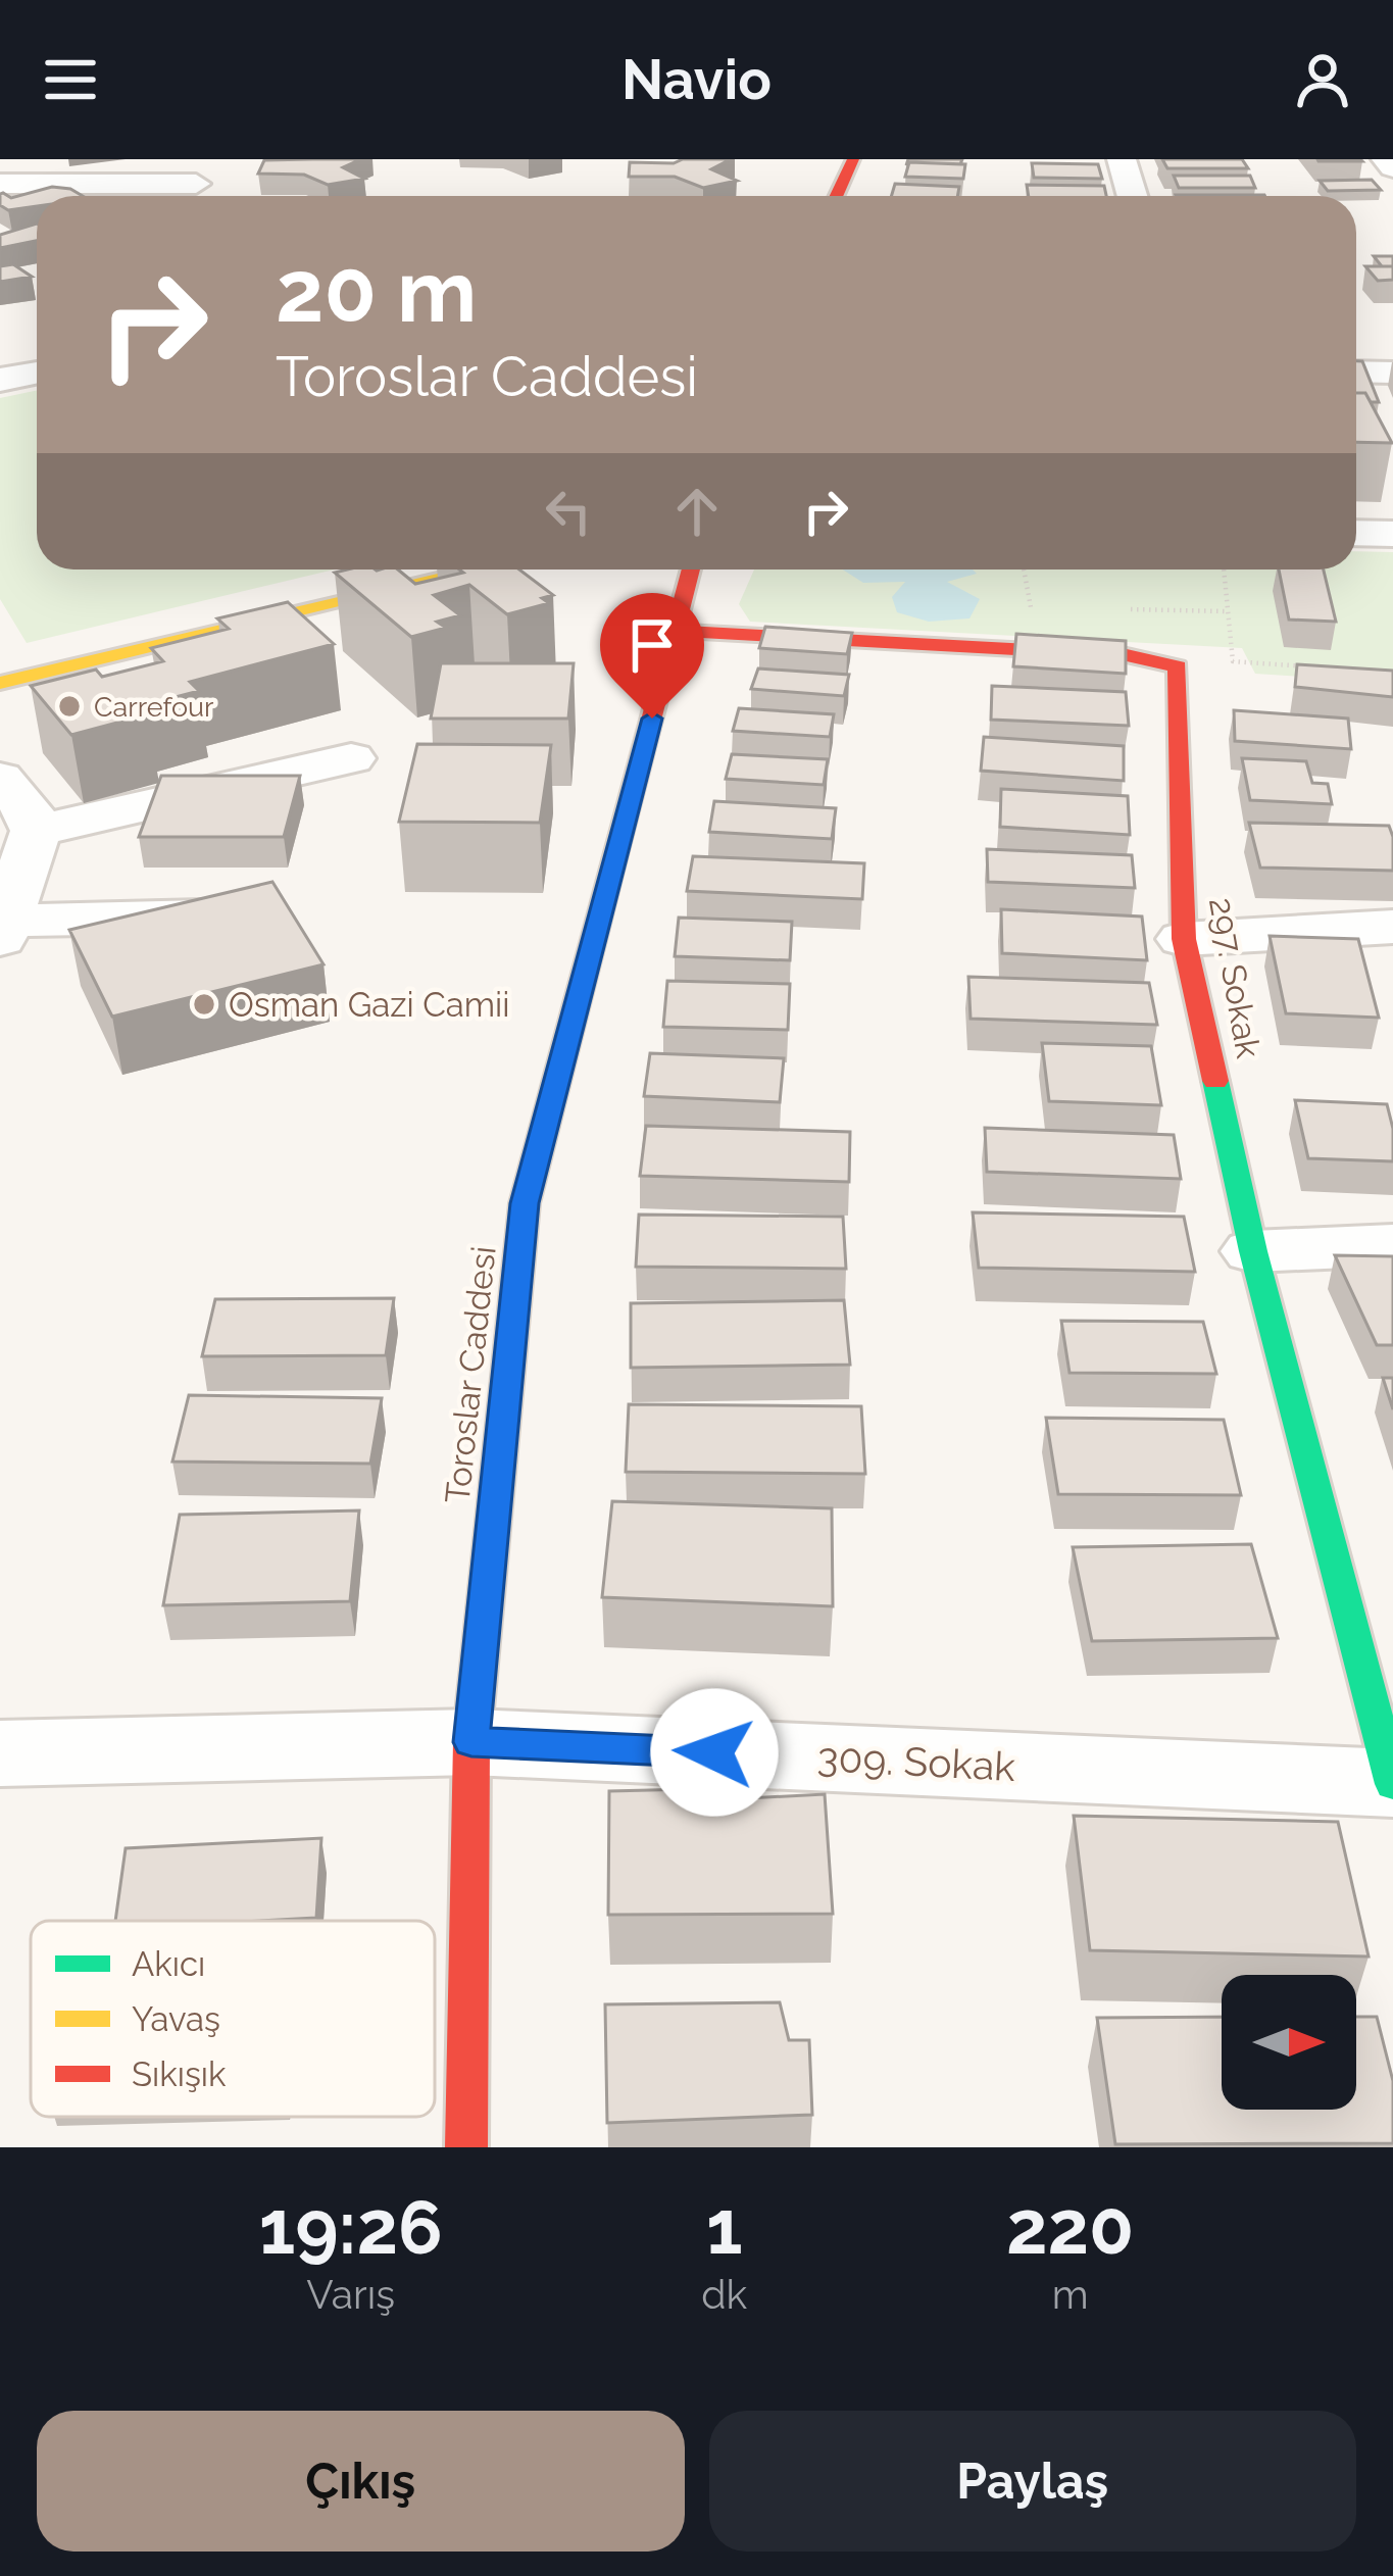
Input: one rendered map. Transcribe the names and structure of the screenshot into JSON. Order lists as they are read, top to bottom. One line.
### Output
{"streets":{"main road":["297. Sokak","Toroslar Caddesi"],"street":["309. Sokak"]},"crossings":[["297. Sokak","Toroslar Caddesi"],["297. Sokak","309. Sokak"],["Toroslar Caddesi","309. Sokak"]],"places":["Carrefour","Osman Gazi Camii"],"legend":["Akıcı","Yavaş","Sıkışık"],"north":"right","page":{"header":"Navio","turn":["20 m","Toroslar Caddesi"],"eta":["19:26","Varış","1","dk","220","m"],"buttons":["Çıkış","Paylaş"]}}
